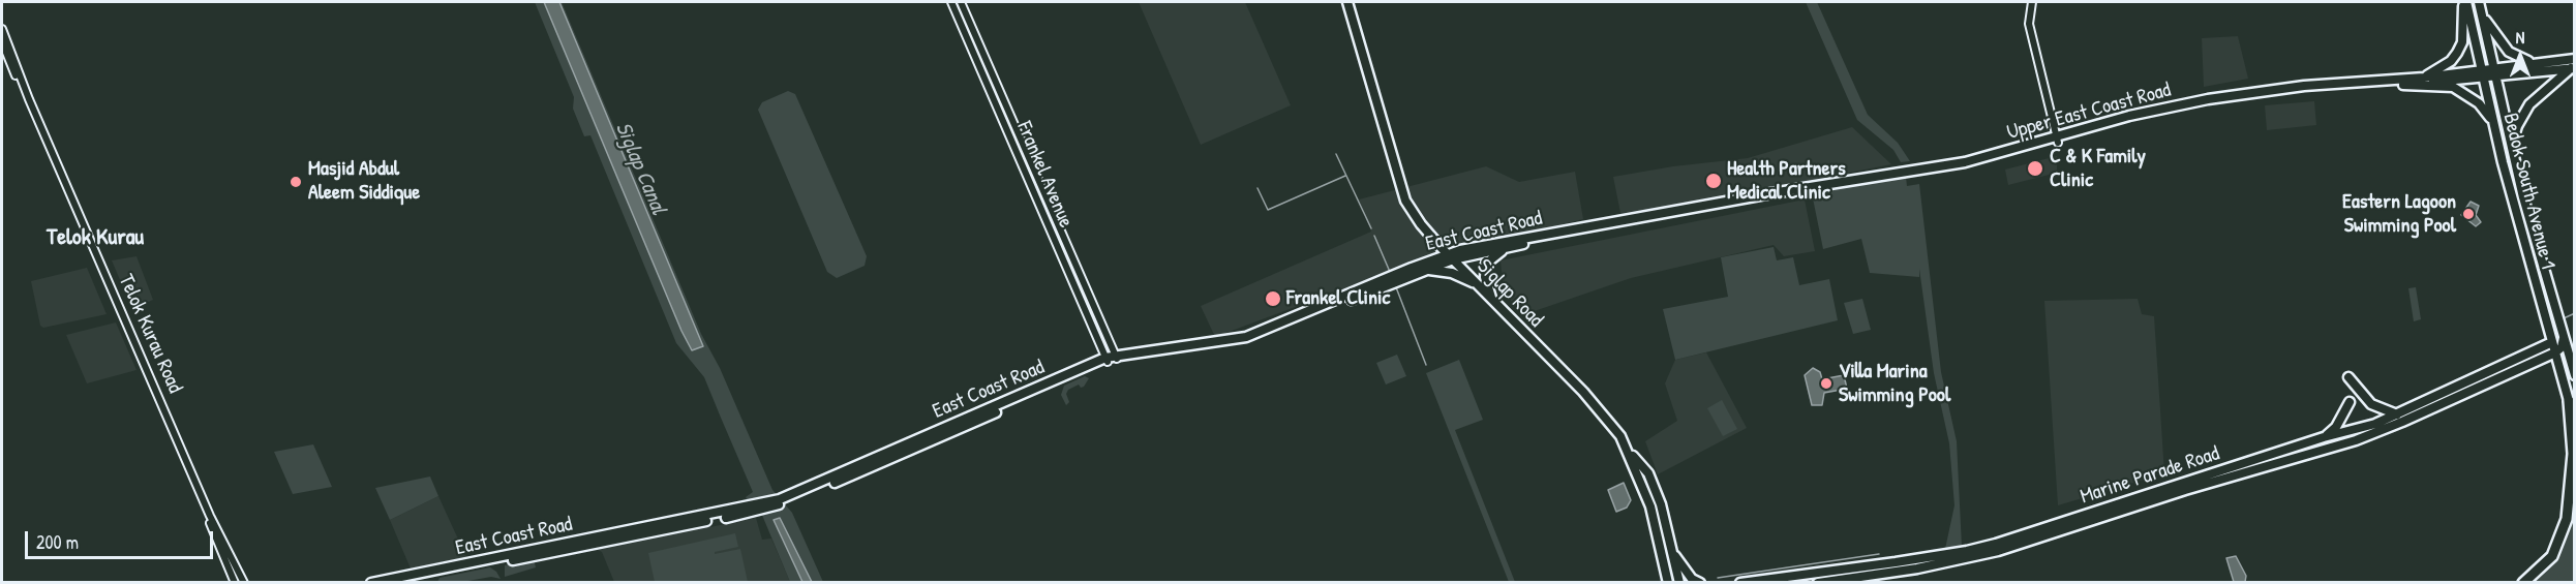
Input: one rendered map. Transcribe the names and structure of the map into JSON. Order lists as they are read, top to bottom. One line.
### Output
{"streets":{"main road":["Upper East Coast Road","Bedok South Avenue 1","East Coast Road","Siglap Road","Marine Parade Road"],"street":["Frankel Avenue","Telok Kurau Road"]},"crossings":[["Upper East Coast Road","Bedok South Avenue 1"],["Upper East Coast Road","East Coast Road"],["Frankel Avenue","East Coast Road"],["Bedok South Avenue 1","Marine Parade Road"],["East Coast Road","Siglap Road"]],"districts":["Telok Kurau"],"water":["Siglap Canal"],"places":["C & K Family Clinic","Health Partners Medical Clinic","Masjid Abdul Aleem Siddique","Eastern Lagoon Swimming Pool","Frankel Clinic","Villa Marina Swimming Pool"],"scale_bar":"200 m","north":"top"}
